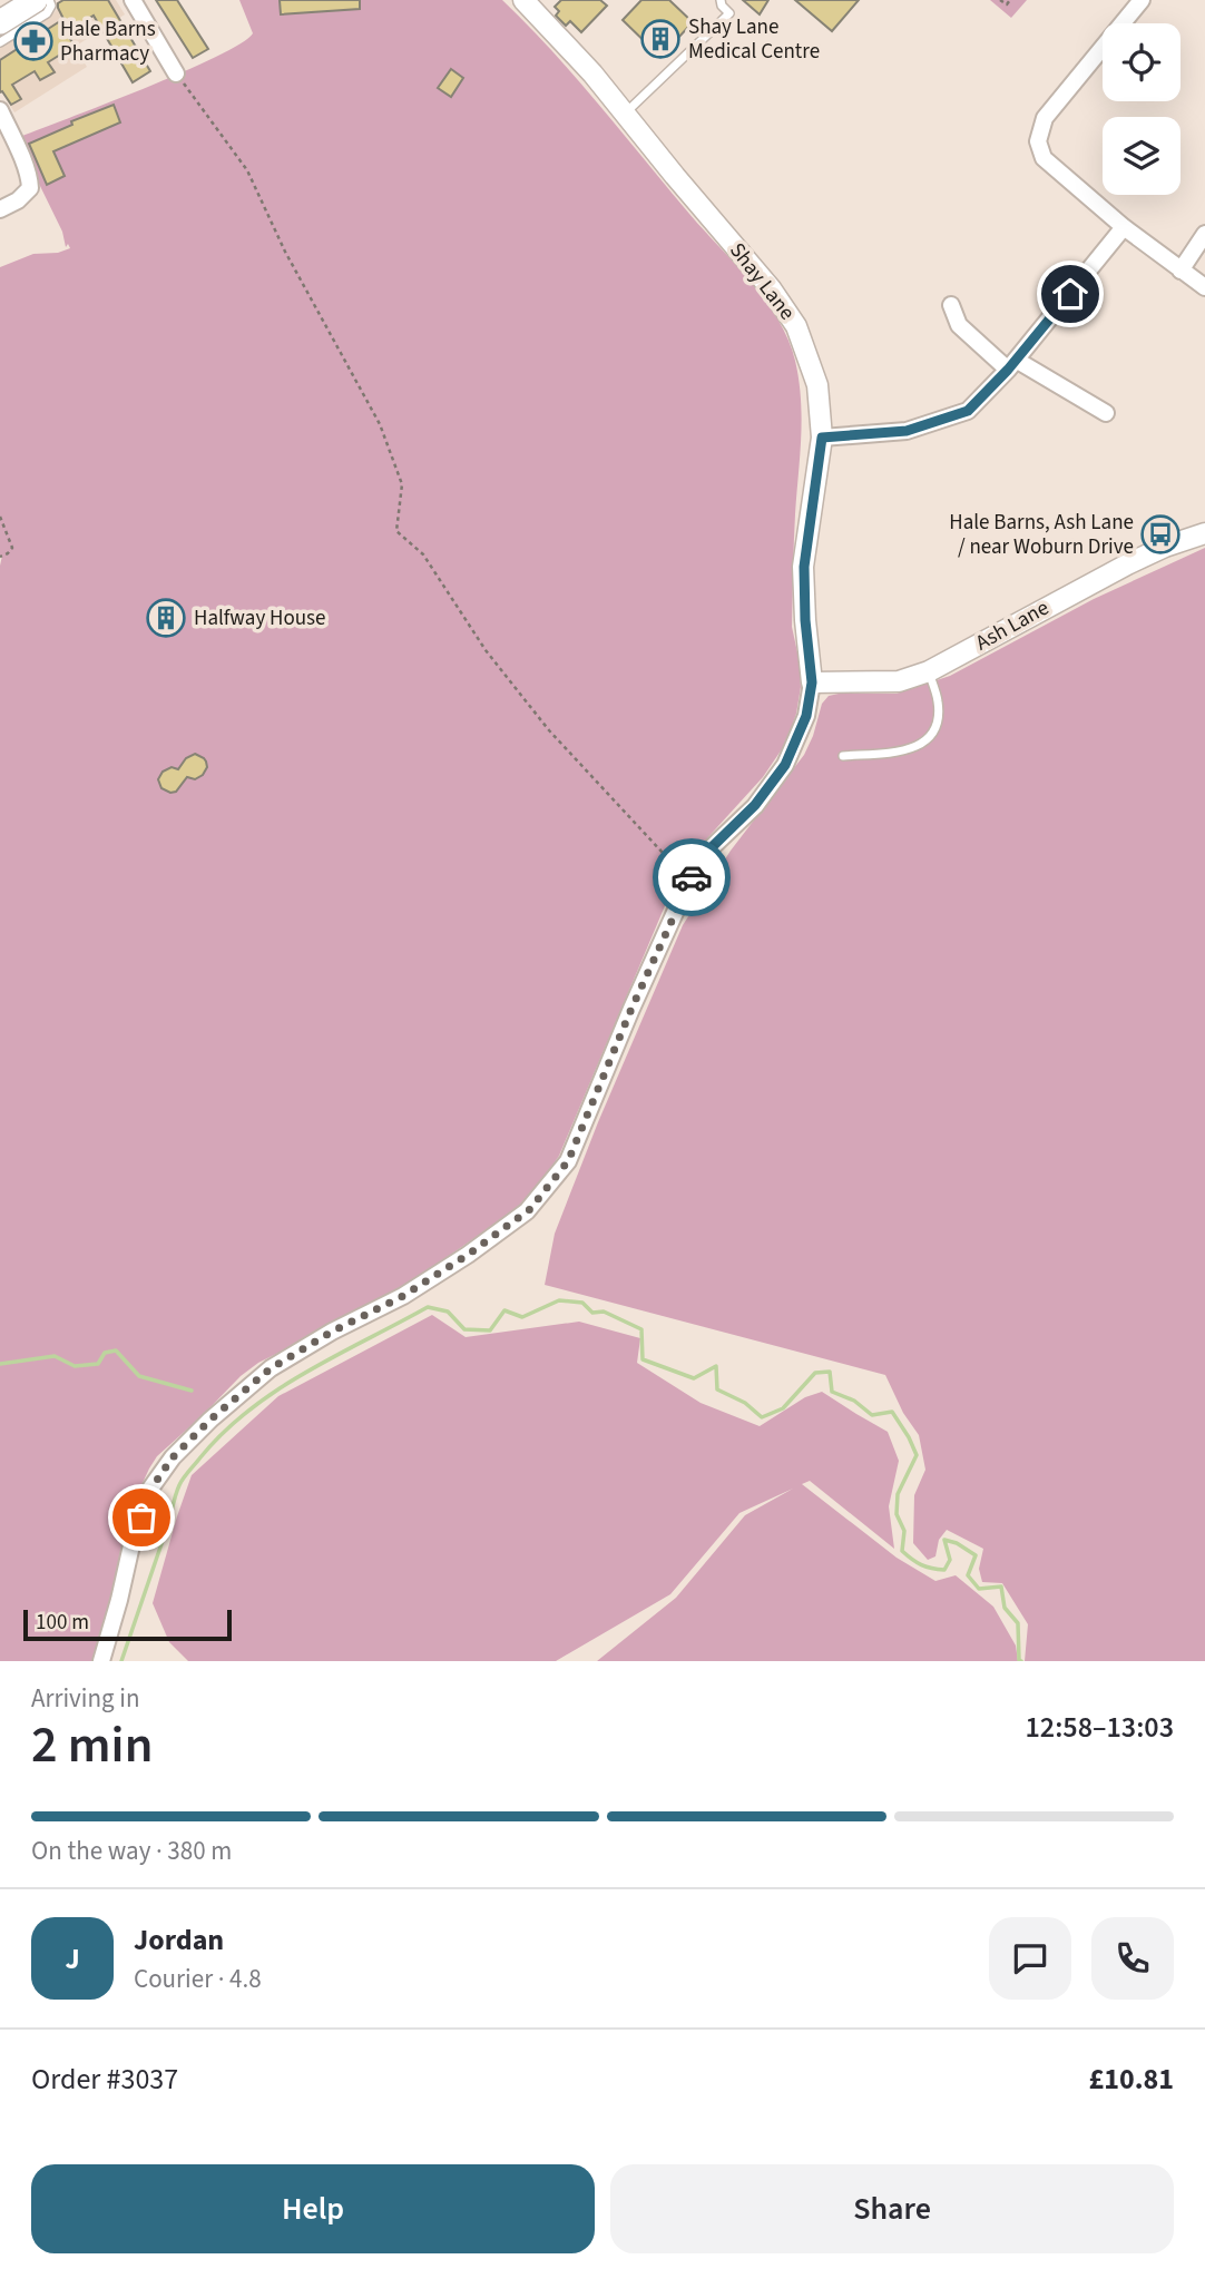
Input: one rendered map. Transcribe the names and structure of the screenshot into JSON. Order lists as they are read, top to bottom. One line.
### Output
{"streets":{"street":["Shay Lane","Ash Lane"]},"crossings":[["Shay Lane","Ash Lane"]],"places":{"building":["Shay Lane Medical Centre","Halfway House"],"pharmacy":["Hale Barns Pharmacy"],"bus stop":["Hale Barns, Ash Lane / near Woburn Drive"]},"scale_bar":"100 m","page":{"scale":"100 m","heading":["2 min","Arriving in","12:58–13:03"],"panel":["Jordan","Courier · 4.8","Order #3037","£10.81"],"bar":"On the way · 380 m","round":"J","buttons":["Help","Share"]}}
